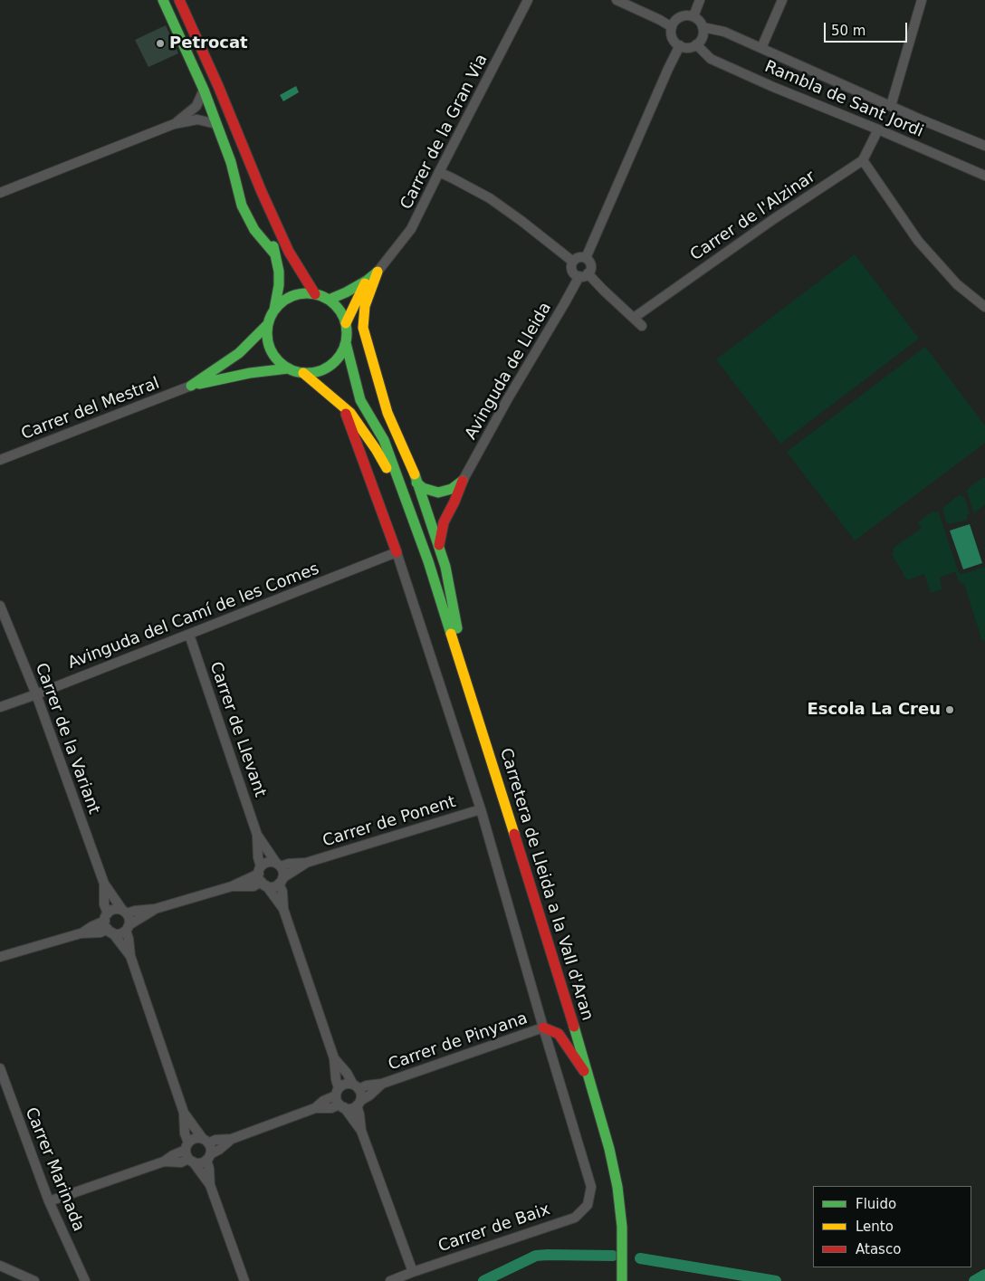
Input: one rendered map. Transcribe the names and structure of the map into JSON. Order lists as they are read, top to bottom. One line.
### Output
{"streets":{"main road":["Carretera de Lleida a la Vall d'Aran"],"street":["Rambla de Sant Jordi","Carrer de la Gran Via","Carrer de l'Alzinar","Avinguda de Lleida","Carrer del Mestral","Avinguda del Camí de les Comes","Carrer de Llevant","Carrer de la Variant","Carrer de Ponent","Carrer de Pinyana","Carrer Marinada","Carrer de Baix"]},"crossings":[["Rambla de Sant Jordi","Carrer de l'Alzinar"],["Avinguda del Camí de les Comes","Carrer de Llevant"],["Avinguda del Camí de les Comes","Carrer de la Variant"],["Carrer de Llevant","Carrer de Ponent"],["Carrer de Llevant","Carrer de Pinyana"],["Carrer de Llevant","Carrer de Baix"],["Carrer de Pinyana","Carrer de Baix"]],"places":["Petrocat","Escola La Creu"],"legend":["Fluido","Lento","Atasco"],"scale_bar":"50 m"}
